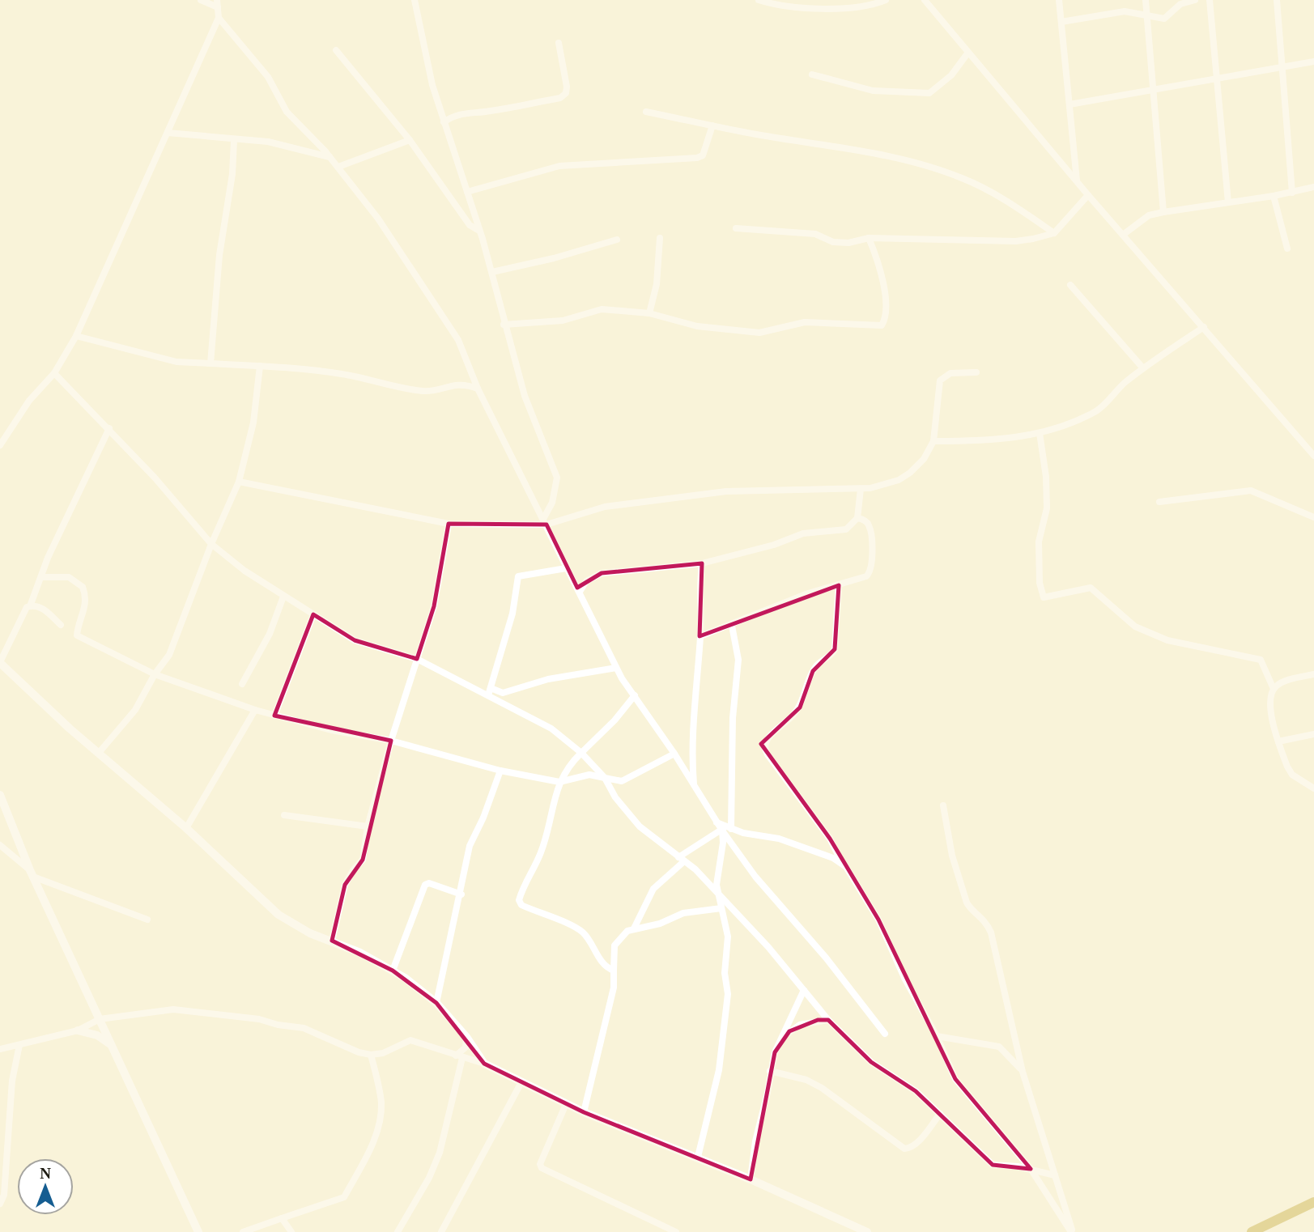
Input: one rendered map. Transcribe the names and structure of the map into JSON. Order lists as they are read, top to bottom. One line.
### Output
{"north":"top"}
